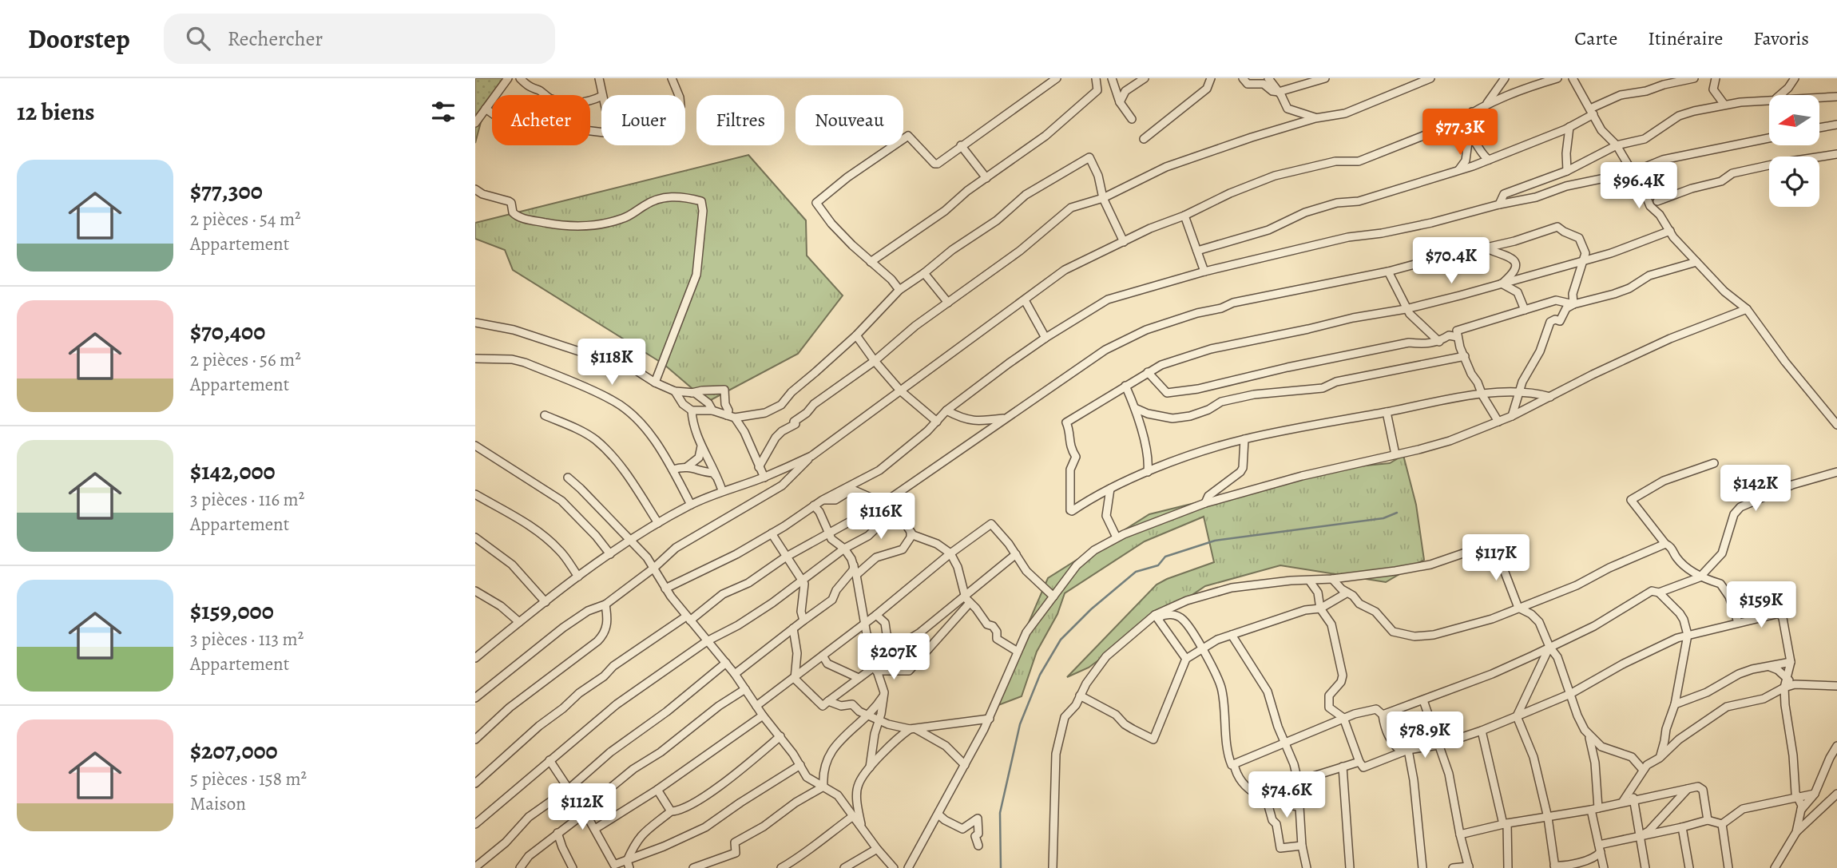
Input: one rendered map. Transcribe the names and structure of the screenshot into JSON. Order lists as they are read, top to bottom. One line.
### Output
{"north":"left","page":{"header":"Doorstep","search":"Rechercher","nav":["Carte","Itinéraire","Favoris"],"heading":"12 biens","chip":["Acheter","Louer","Filtres","Nouveau"],"price":["$77.3K","$96.4K","$70.4K","$118K","$142K","$116K","$117K","$159K","$207K","$78.9K","$74.6K","$112K"],"list":[{"name":"$77,300","note":"2 pièces · 54 m² · Appartement"},{"name":"$70,400","note":"2 pièces · 56 m² · Appartement"},{"name":"$142,000","note":"3 pièces · 116 m² · Appartement"},{"name":"$159,000","note":"3 pièces · 113 m² · Appartement"},{"name":"$207,000","note":"5 pièces · 158 m² · Maison"}]}}
